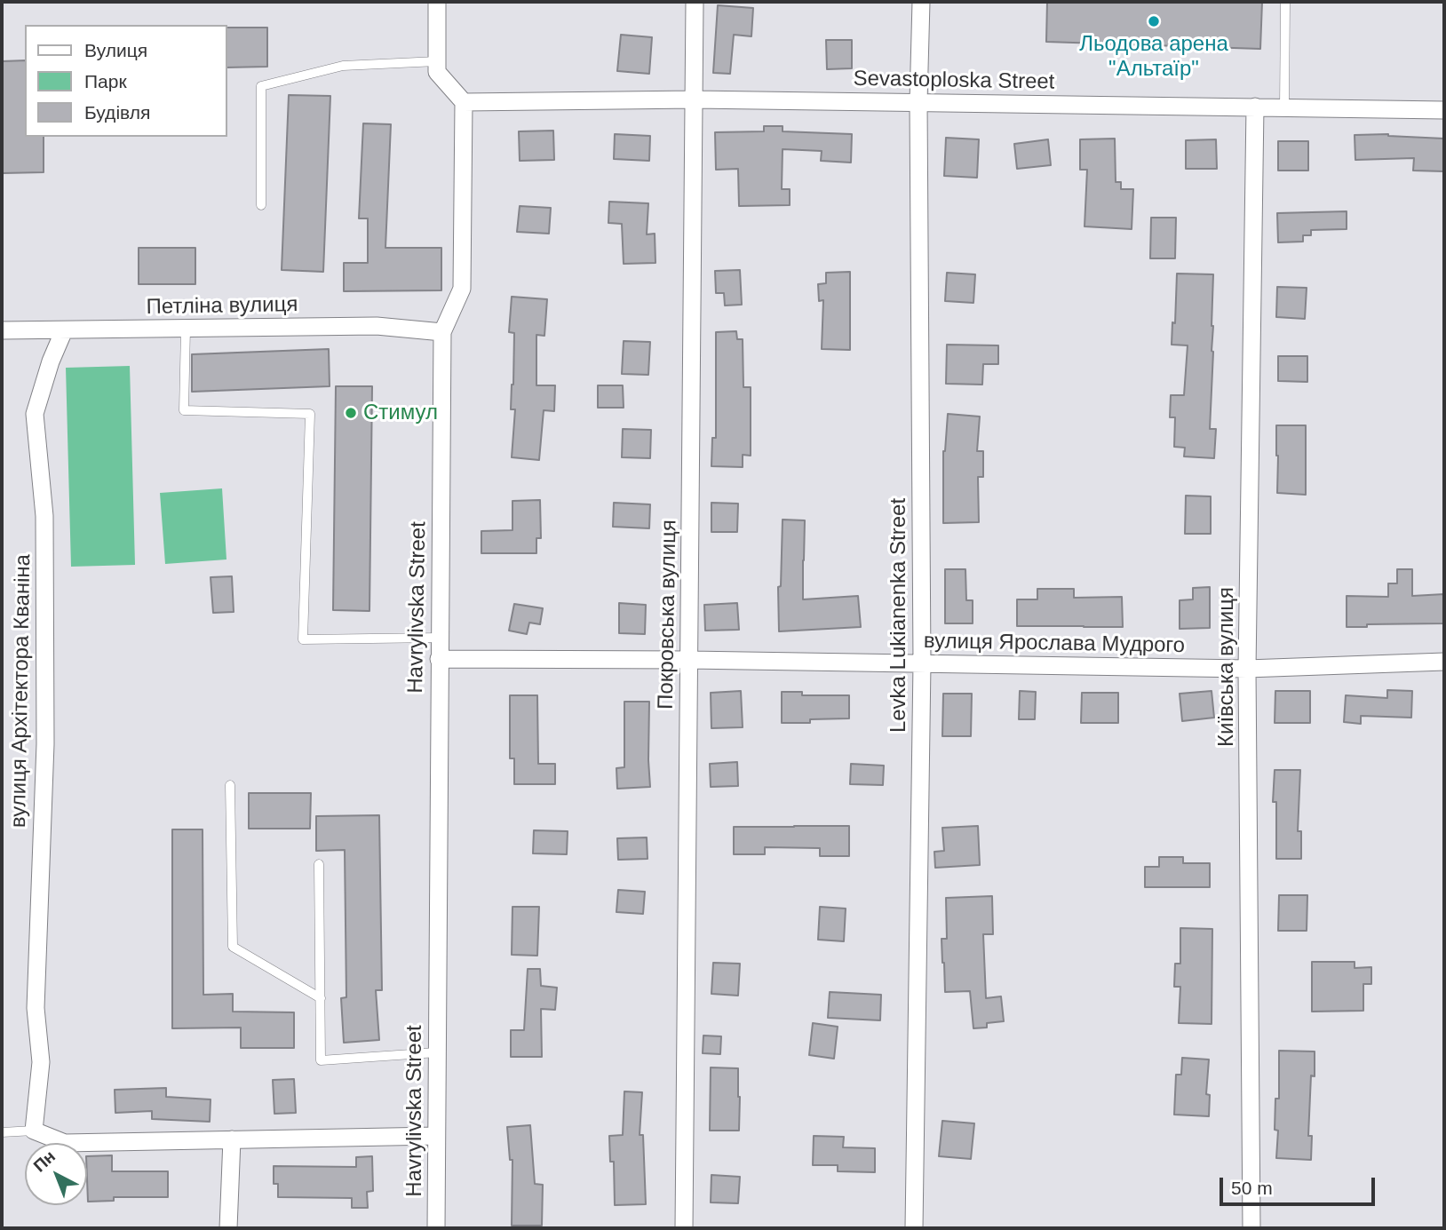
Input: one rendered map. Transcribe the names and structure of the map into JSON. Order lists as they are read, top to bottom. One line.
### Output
{"streets":{"street":["Sevastoploska Street","Петліна вулиця","Havrylivska Street","Покровська вулиця","Levka Lukianenka Street","вулиця Ярослава Мудрого","Київська вулиця","вулиця Архітектора Кваніна"]},"crossings":[["Sevastoploska Street","Havrylivska Street"],["Sevastoploska Street","Покровська вулиця"],["Sevastoploska Street","Levka Lukianenka Street"],["Sevastoploska Street","Київська вулиця"],["Петліна вулиця","Havrylivska Street"],["Петліна вулиця","вулиця Архітектора Кваніна"],["Havrylivska Street","вулиця Ярослава Мудрого"],["Покровська вулиця","вулиця Ярослава Мудрого"],["Levka Lukianenka Street","вулиця Ярослава Мудрого"],["вулиця Ярослава Мудрого","Київська вулиця"]],"places":["Льодова арена \"Альтаїр\"","Стимул"],"legend":["Вулиця","Парк","Будівля"],"scale_bar":"50 m","north":"top left"}
